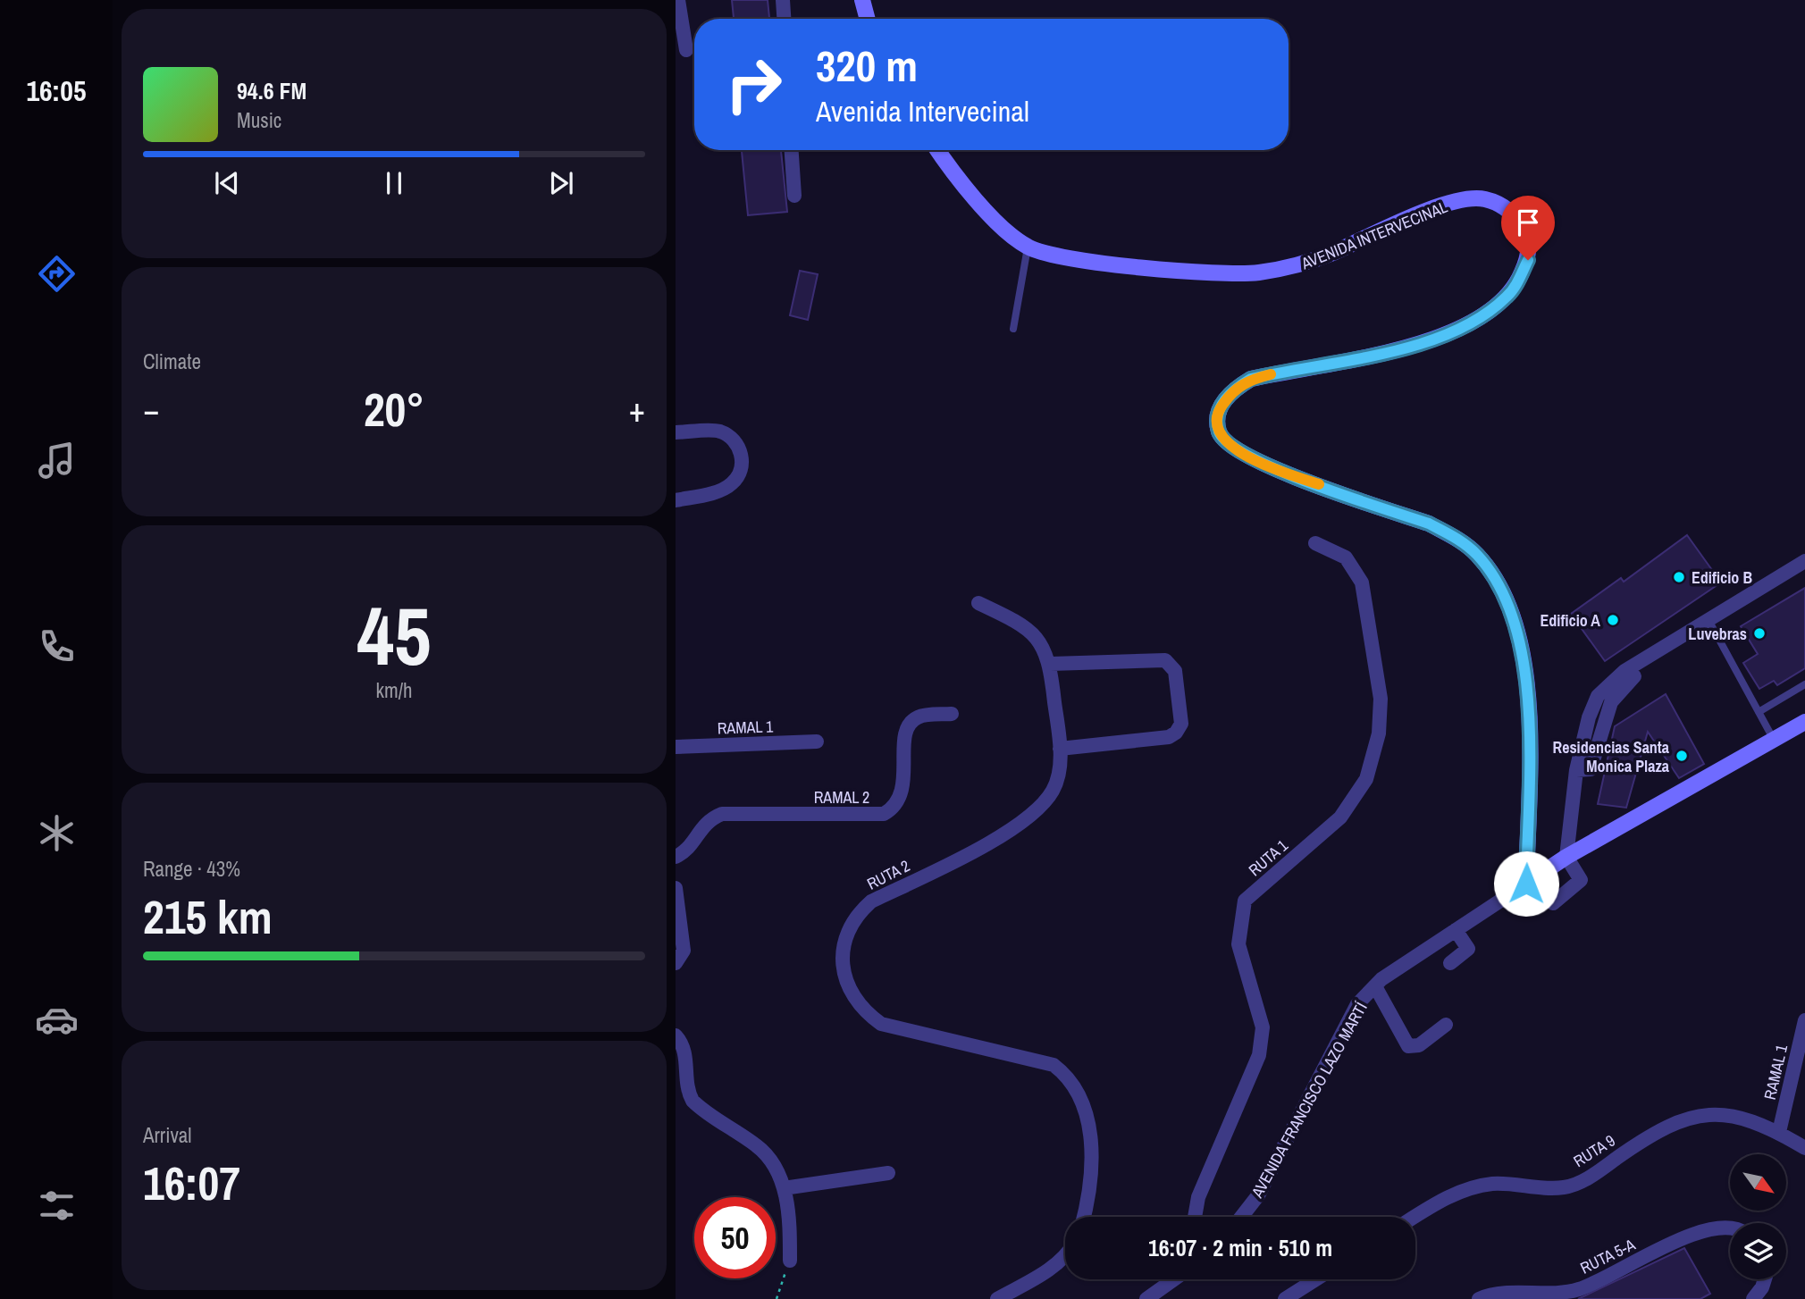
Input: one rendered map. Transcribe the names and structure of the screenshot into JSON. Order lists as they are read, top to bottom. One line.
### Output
{"streets":{"main road":["AVENIDA INTERVECINAL","AVENIDA FRANCISCO LAZO MARTÍ"],"street":["RAMAL 1","RAMAL 2","RUTA 1","RUTA 2","RUTA 9","RUTA 5-A"]},"crossings":[["AVENIDA INTERVECINAL","AVENIDA FRANCISCO LAZO MARTÍ"],["RAMAL 1","RUTA 9"]],"places":["Edificio B","Edificio A","Luvebras","Residencias Santa Monica Plaza"],"north":"bottom right","page":{"tabs":"16:05","turn":["320 m","Avenida Intervecinal"],"song":["94.6 FM","Music"],"tile":["Climate",["45","km/h"],["Range · 43%","215 km"],["Arrival","16:07"]],"heat":["−","20°","+"],"limit":"50","trip":"16:07 · 2 min · 510 m"}}
